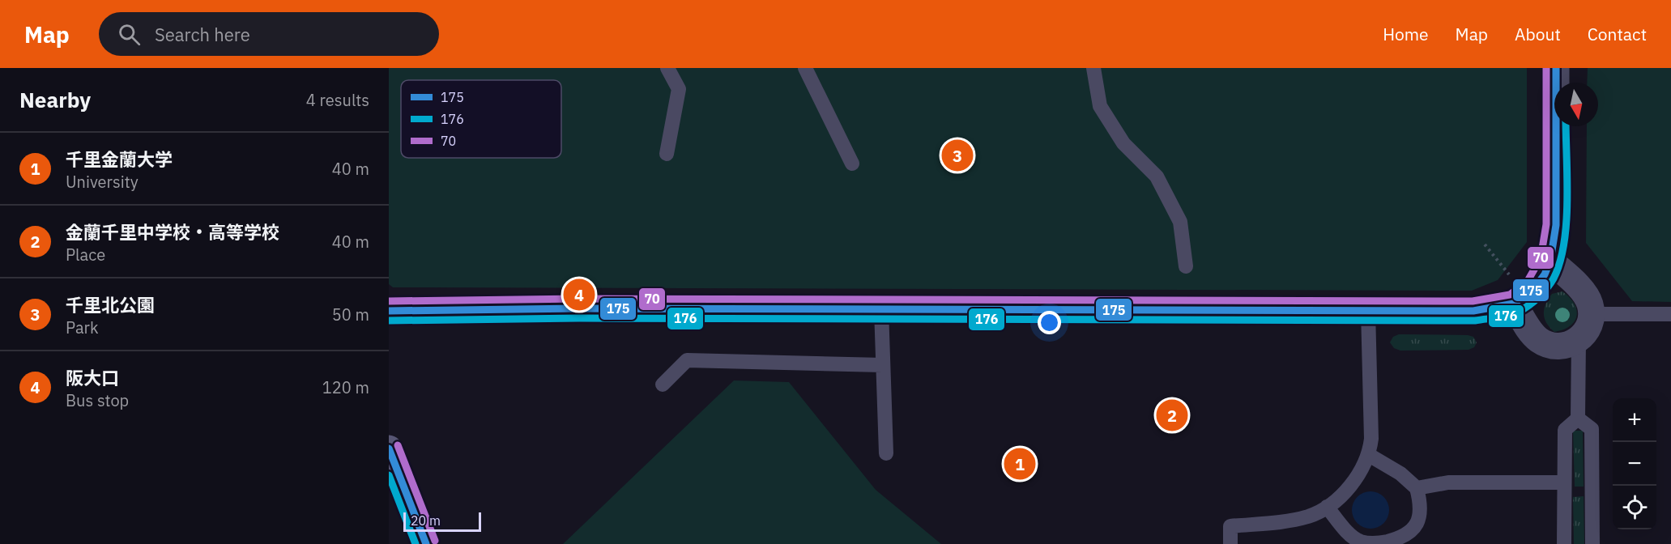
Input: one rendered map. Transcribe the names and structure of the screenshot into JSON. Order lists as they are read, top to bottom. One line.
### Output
{"lines":["transit line 175","transit line 70","transit line 176"],"legend":["175","176","70"],"scale_bar":"20 m","north":"bottom","page":{"header":"Map","search":"Search here","nav":["Home","Map","About","Contact"],"heading":["Nearby","4 results"],"list":[{"mark":"1","name":"千里金蘭大学","note":"University","value":"40 m"},{"mark":"2","name":"金蘭千里中学校・高等学校","note":"Place","value":"40 m"},{"mark":"3","name":"千里北公園","note":"Park","value":"50 m"},{"mark":"4","name":"阪大口","note":"Bus stop","value":"120 m"}],"pins":["3","4","2","1"],"map_buttons":["+","−"],"scale":"20 m"}}
